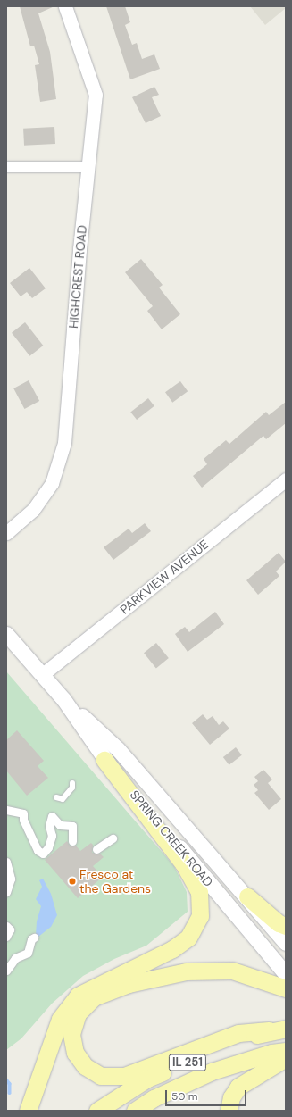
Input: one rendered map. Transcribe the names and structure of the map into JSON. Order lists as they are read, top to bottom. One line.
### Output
{"streets":{"main road":["SPRING CREEK ROAD","IL 251"],"street":["HIGHCREST ROAD","PARKVIEW AVENUE"]},"crossings":[["PARKVIEW AVENUE","SPRING CREEK ROAD"]],"places":["Fresco at the Gardens"],"scale_bar":"50 m"}
